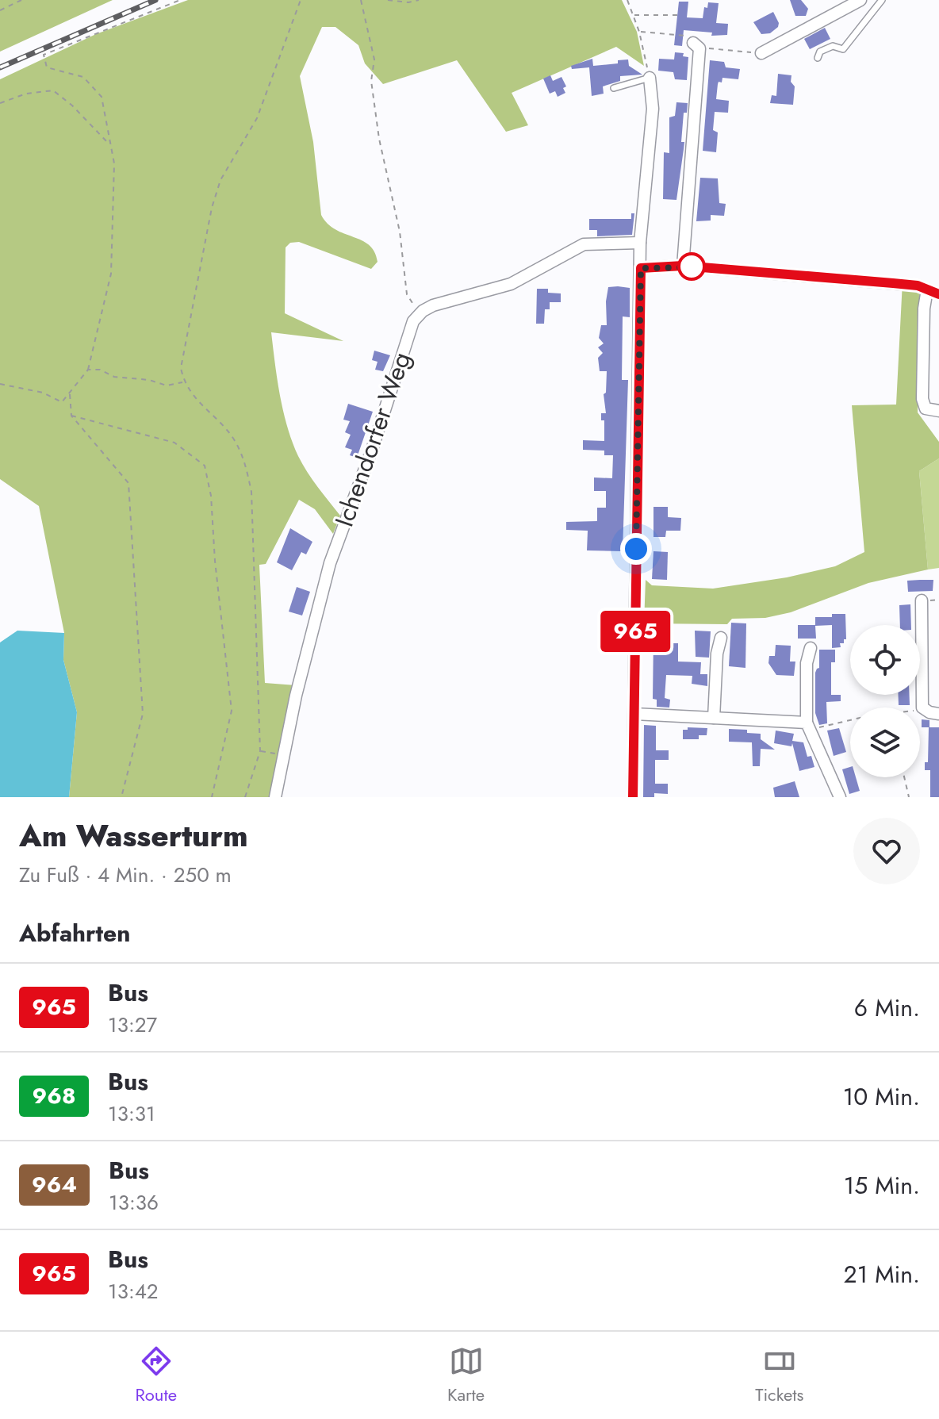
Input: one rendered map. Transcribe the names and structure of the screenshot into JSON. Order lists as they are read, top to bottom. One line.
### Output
{"streets":{"street":["Ichendorfer Weg"]},"lines":["bus line 965"],"page":{"on_map":"965","heading":[["Am Wasserturm","Zu Fuß · 4 Min. · 250 m"],"Abfahrten"],"list":[{"mark":"965","name":"Bus","note":"13:27","value":"6 Min."},{"mark":"968","name":"Bus","note":"13:31","value":"10 Min."},{"mark":"964","name":"Bus","note":"13:36","value":"15 Min."},{"mark":"965","name":"Bus","note":"13:42","value":"21 Min."}],"tabs":["Route","Karte","Tickets"]}}
